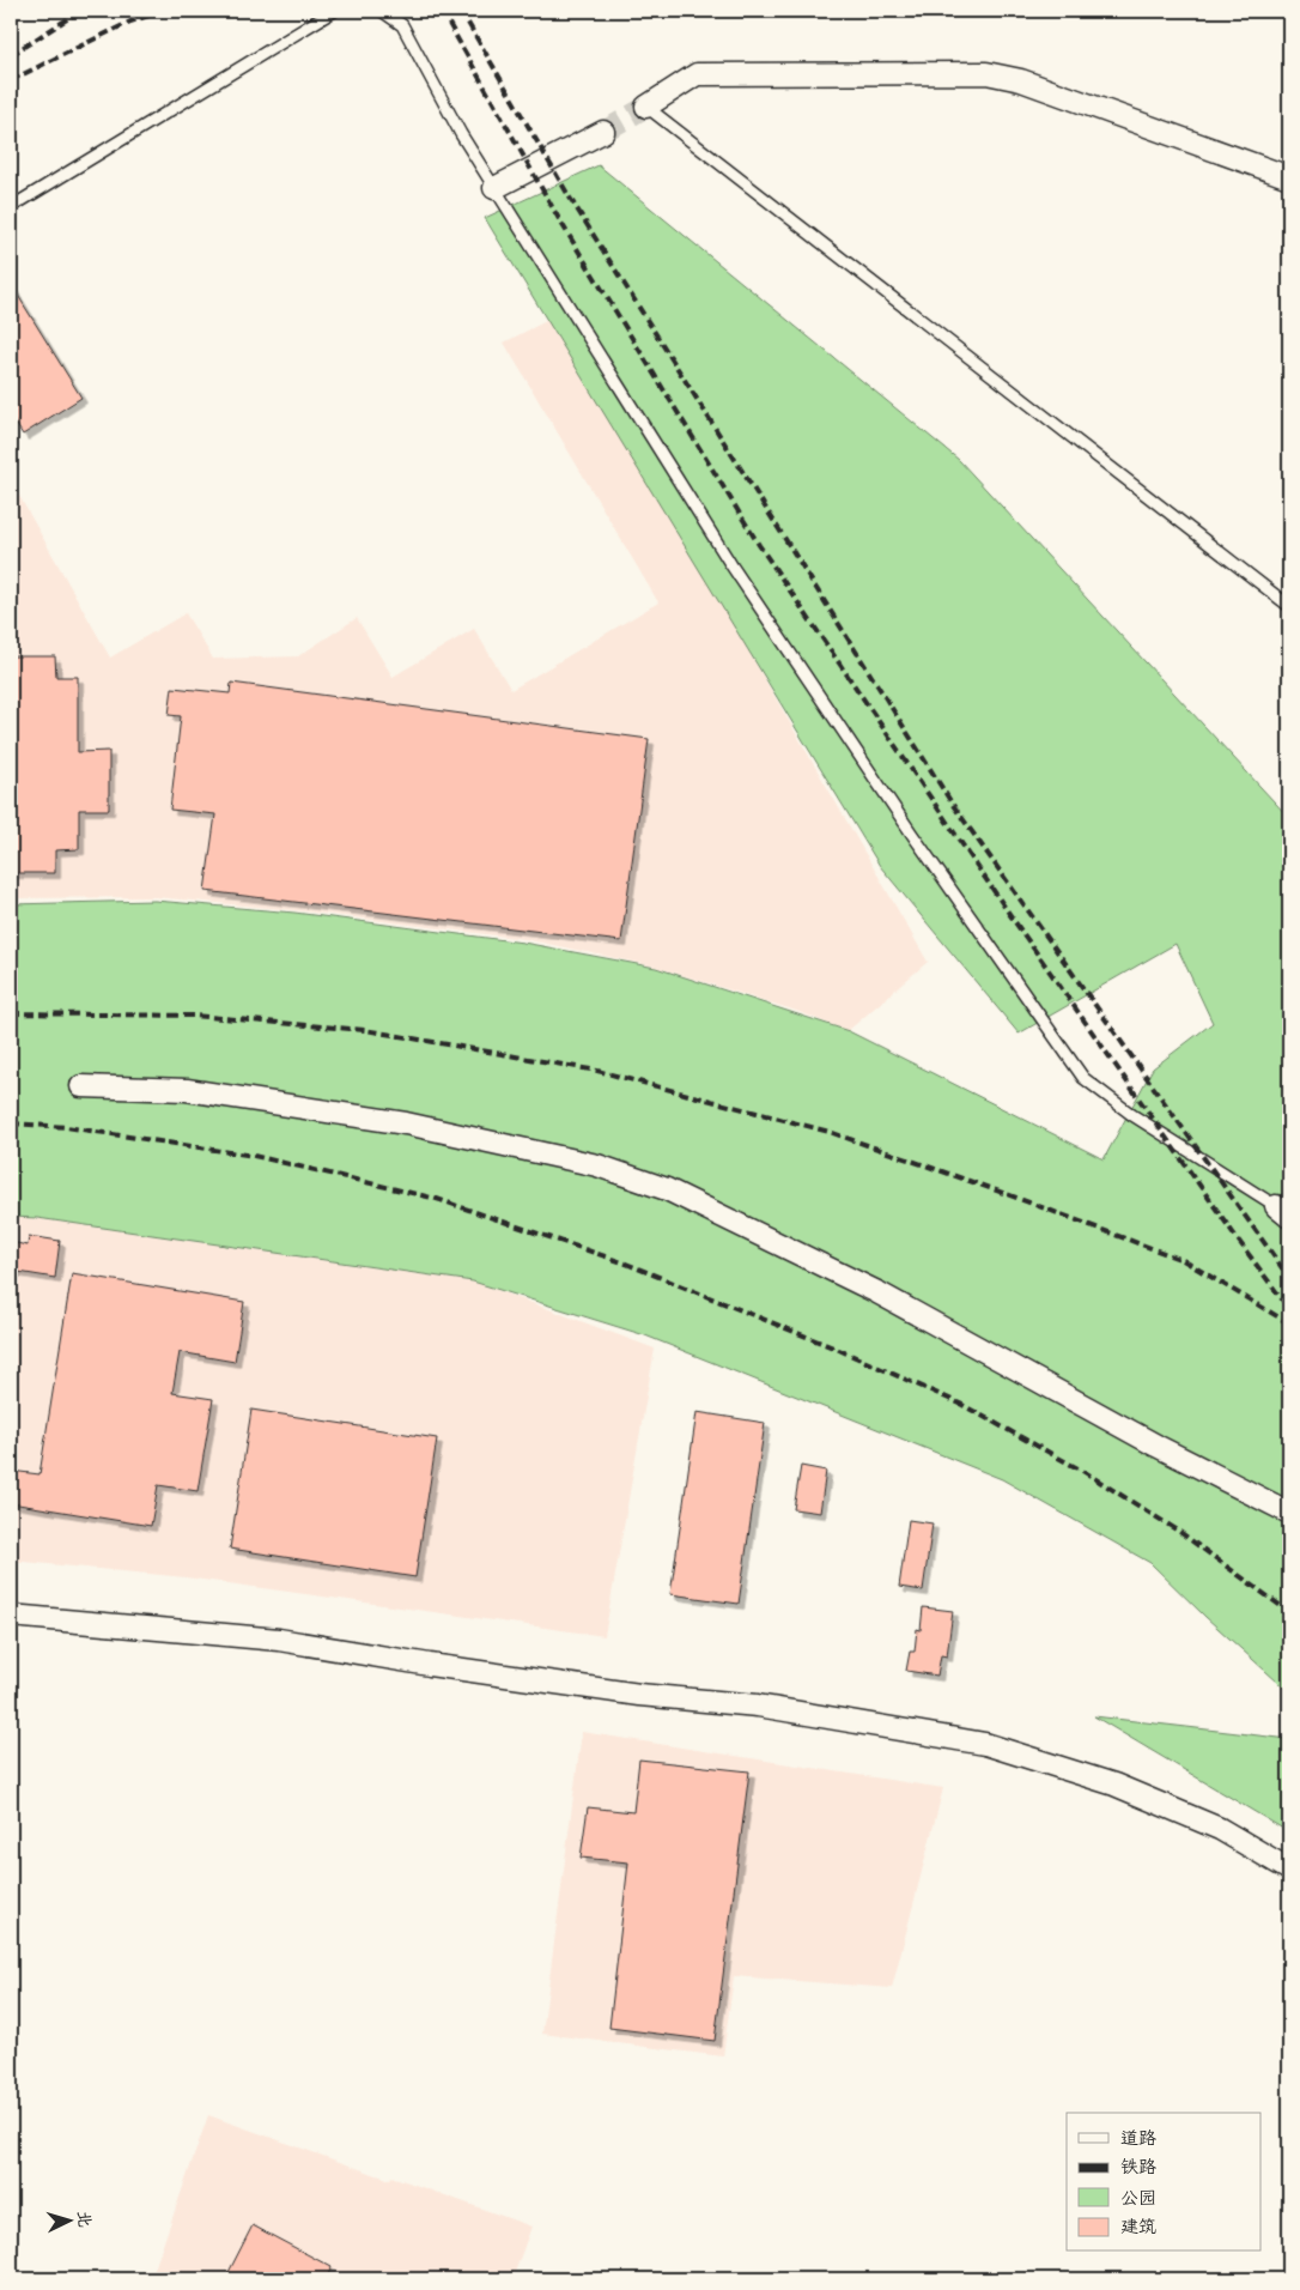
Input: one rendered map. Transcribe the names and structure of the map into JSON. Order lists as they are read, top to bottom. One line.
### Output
{"legend":["道路","铁路","公园","建筑"],"north":"right"}
